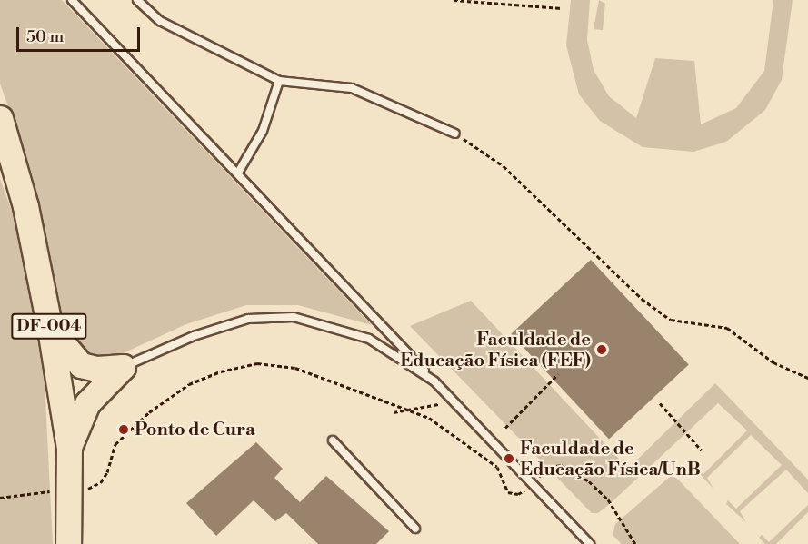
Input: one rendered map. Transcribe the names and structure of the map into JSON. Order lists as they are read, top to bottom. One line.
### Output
{"streets":{"highway":["DF-004"]},"places":["Faculdade de Educação Física (FEF)","Ponto de Cura","Faculdade de Educação Física/UnB"],"scale_bar":"50 m"}
